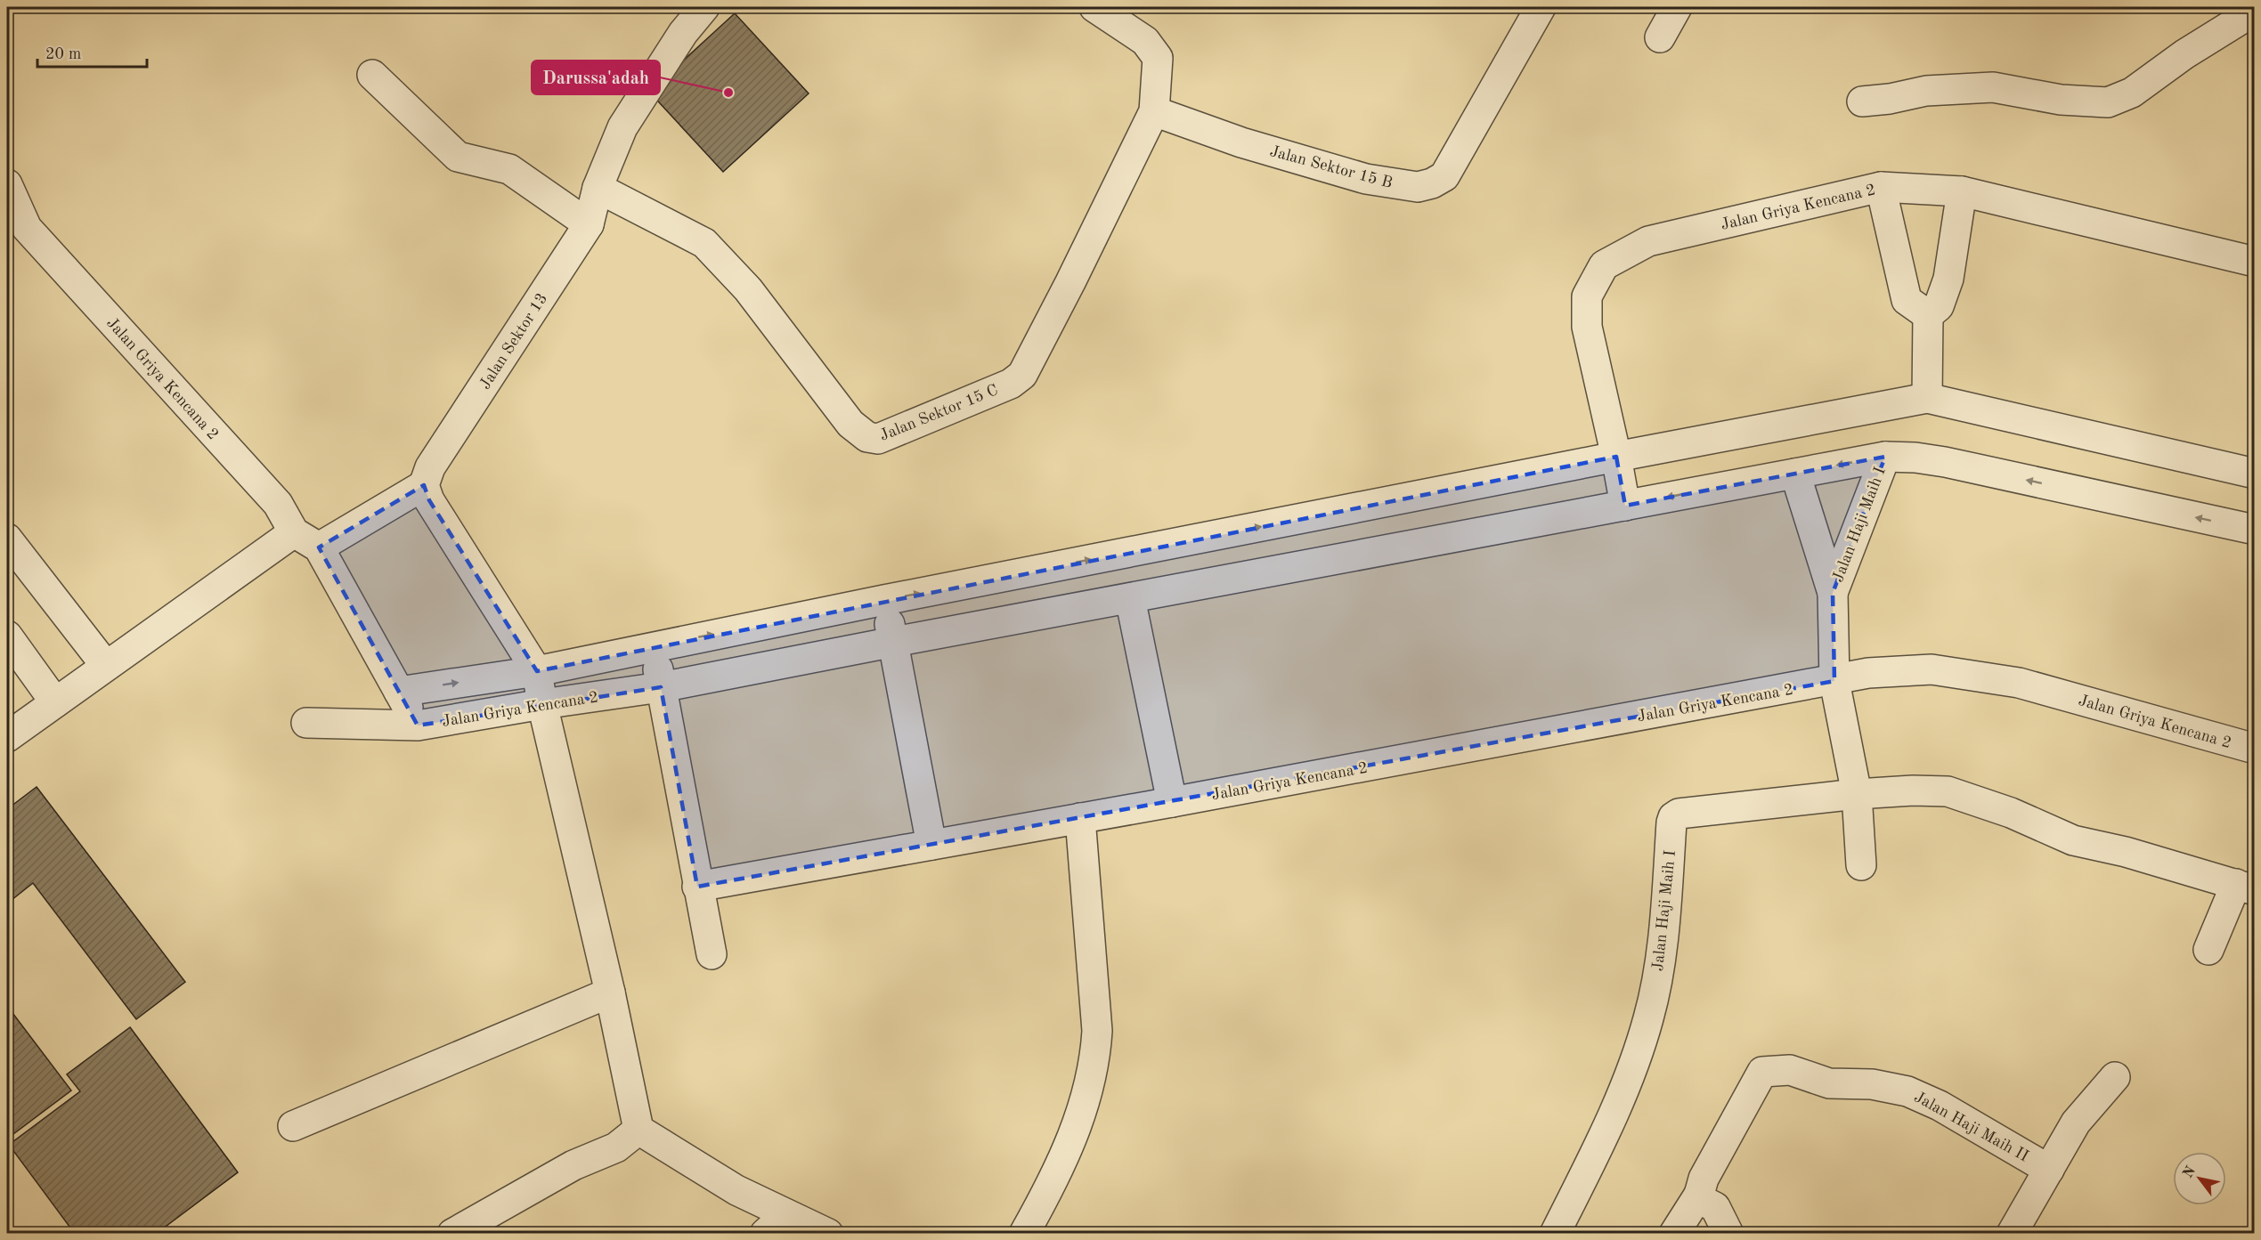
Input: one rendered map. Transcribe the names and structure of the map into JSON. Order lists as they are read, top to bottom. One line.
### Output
{"streets":{"street":["Jalan Sektor 15 B","Jalan Griya Kencana 2","Jalan Sektor 13","Jalan Sektor 15 C","Jalan Haji Maih I","Jalan Haji Maih II"]},"crossings":[["Jalan Sektor 15 B","Jalan Sektor 15 C"],["Jalan Griya Kencana 2","Jalan Haji Maih I"],["Jalan Sektor 13","Jalan Sektor 15 C"]],"places":["Darussa'adah"],"scale_bar":"20 m","north":"top left"}
